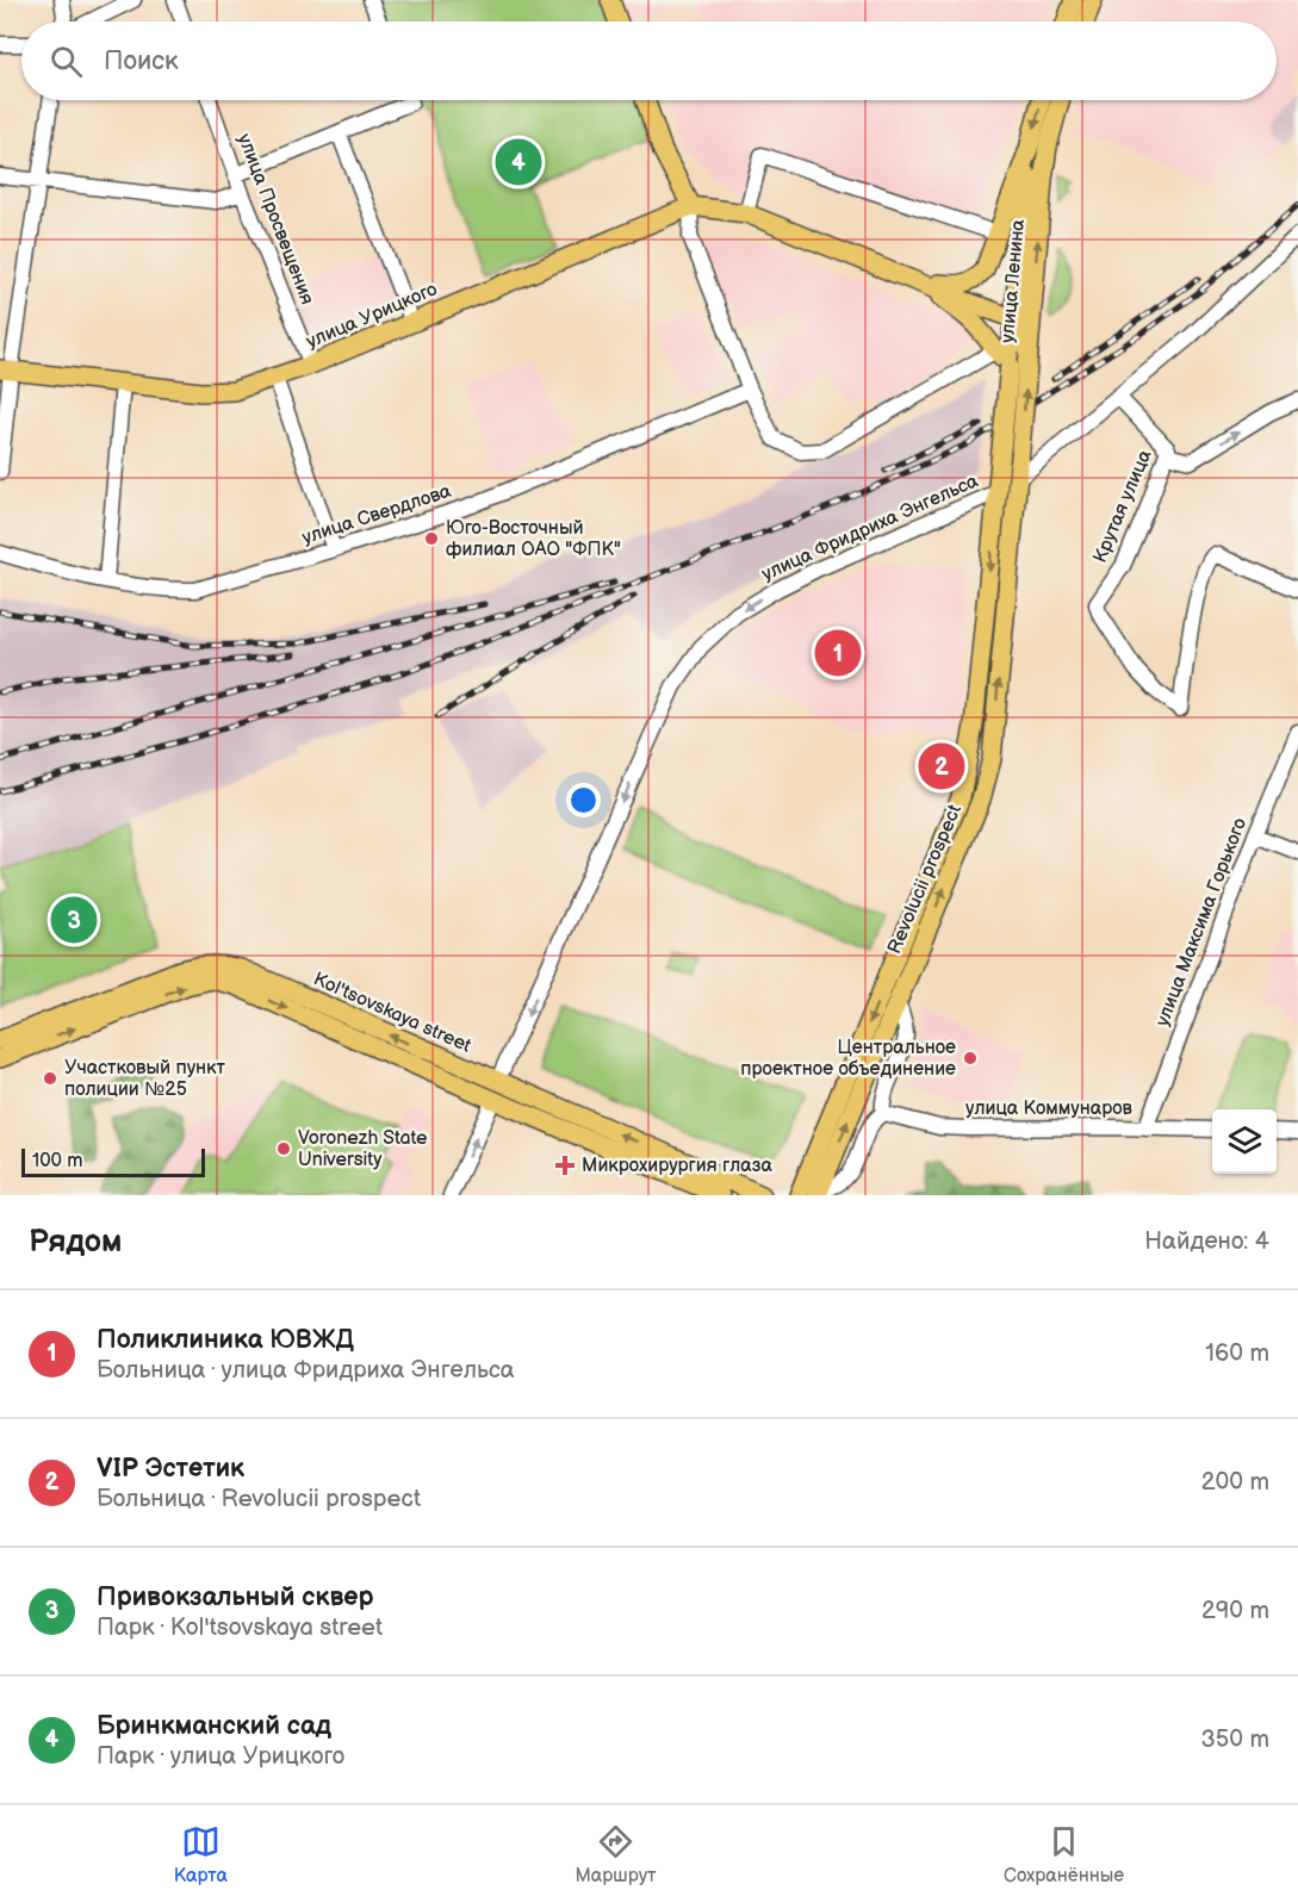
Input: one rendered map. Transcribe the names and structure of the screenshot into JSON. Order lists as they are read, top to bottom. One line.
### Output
{"streets":{"main road":["улица Ленина","улица Урицкого","Revolucii prospect","Kol'tsovskaya street"],"street":["улица Просвещения","Крутая улица","улица Свердлова","улица Фридриха Энгельса","улица Максима Горького","улица Коммунаров"]},"crossings":[["улица Просвещения","улица Урицкого"],["улица Ленина","улица Фридриха Энгельса"],["улица Ленина","Revolucii prospect"],["улица Фридриха Энгельса","Revolucii prospect"],["улица Фридриха Энгельса","Kol'tsovskaya street"],["улица Максима Горького","улица Коммунаров"]],"places":{"other":["Юго-Восточный филиал ОАО \"ФПК\"","Центральное проектное объединение","Участковый пункт полиции №25","Voronezh State University"],"health":["Микрохирургия глаза"]},"scale_bar":"100 m","page":{"search":"Поиск","pins":["4","1","2","3"],"scale":"100 m","heading":["Рядом","Найдено: 4"],"list":[{"mark":"1","name":"Поликлиника ЮВЖД","note":"Больница · улица Фридриха Энгельса","value":"160 m"},{"mark":"2","name":"VIP Эстетик","note":"Больница · Revolucii prospect","value":"200 m"},{"mark":"3","name":"Привокзальный сквер","note":"Парк · Kol'tsovskaya street","value":"290 m"},{"mark":"4","name":"Бринкманский сад","note":"Парк · улица Урицкого","value":"350 m"}],"nav":["Карта","Маршрут","Сохранённые"]}}
